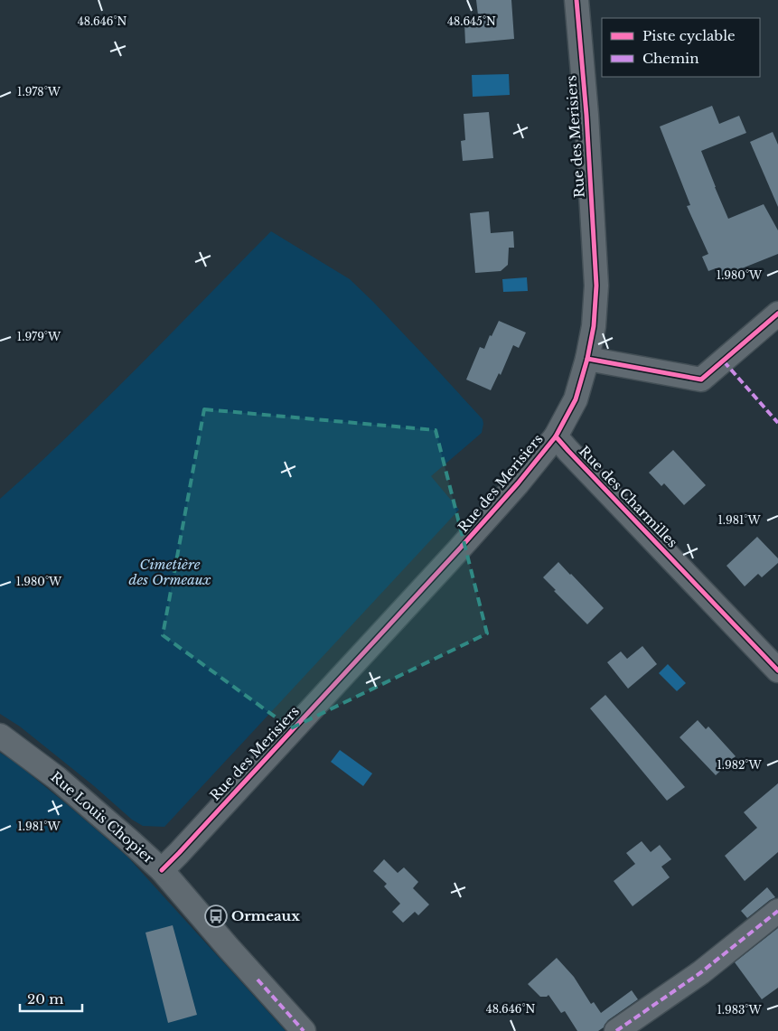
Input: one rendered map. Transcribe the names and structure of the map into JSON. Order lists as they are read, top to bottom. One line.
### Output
{"streets":{"street":["Rue des Merisiers","Rue des Charmilles","Rue Louis Chopier"]},"crossings":[["Rue des Merisiers","Rue des Charmilles"],["Rue des Merisiers","Rue Louis Chopier"]],"parks":["Cimetière des Ormeaux"],"places":{"bus stop":["Ormeaux"]},"legend":["Piste cyclable","Chemin"],"scale_bar":"20 m","coordinates":["48.646°N","48.645°N","1.978°W","1.980°W","1.979°W","1.981°W","1.982°W","1.983°W"]}
